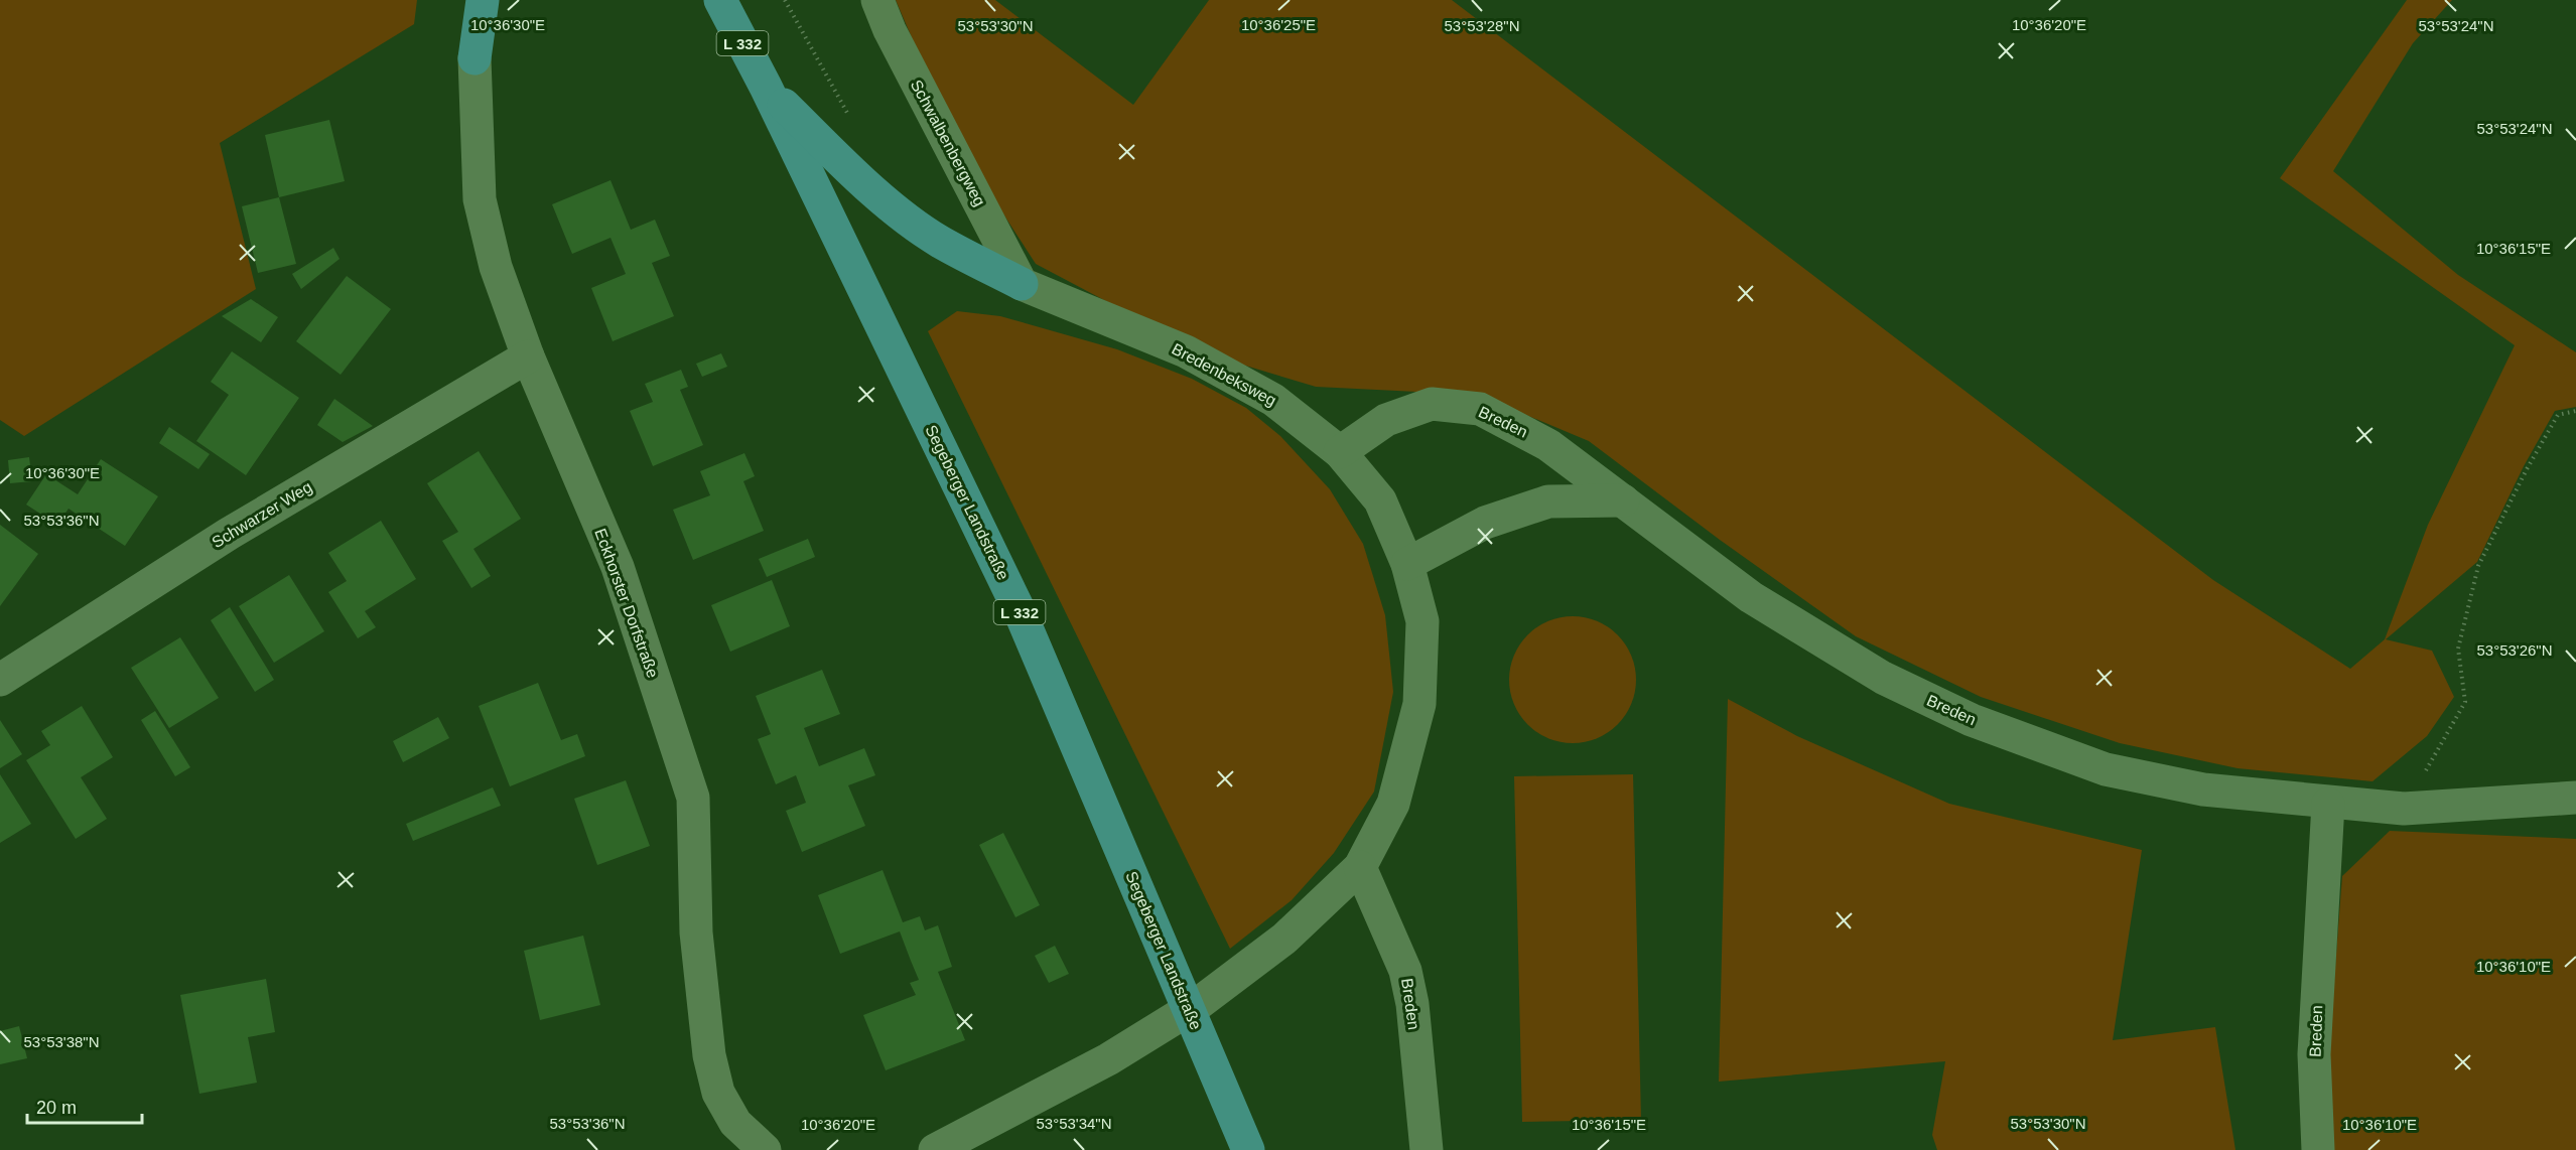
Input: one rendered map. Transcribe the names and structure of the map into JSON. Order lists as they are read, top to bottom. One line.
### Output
{"streets":{"main road":["L 332","Segeberger Landstraße"],"street":["Schwalbenbergweg","Bredenbeksweg","Breden","Schwarzer Weg","Eckhorster Dorfstraße"]},"crossings":[["Schwalbenbergweg","Bredenbeksweg"],["Bredenbeksweg","Breden"],["Schwarzer Weg","Eckhorster Dorfstraße"]],"scale_bar":"20 m","coordinates":["10°36'30\"E","10°36'25\"E","10°36'20\"E","53°53'30\"N","53°53'28\"N","53°53'24\"N","10°36'15\"E","53°53'36\"N","53°53'26\"N","10°36'10\"E","53°53'38\"N","53°53'34\"N"]}
